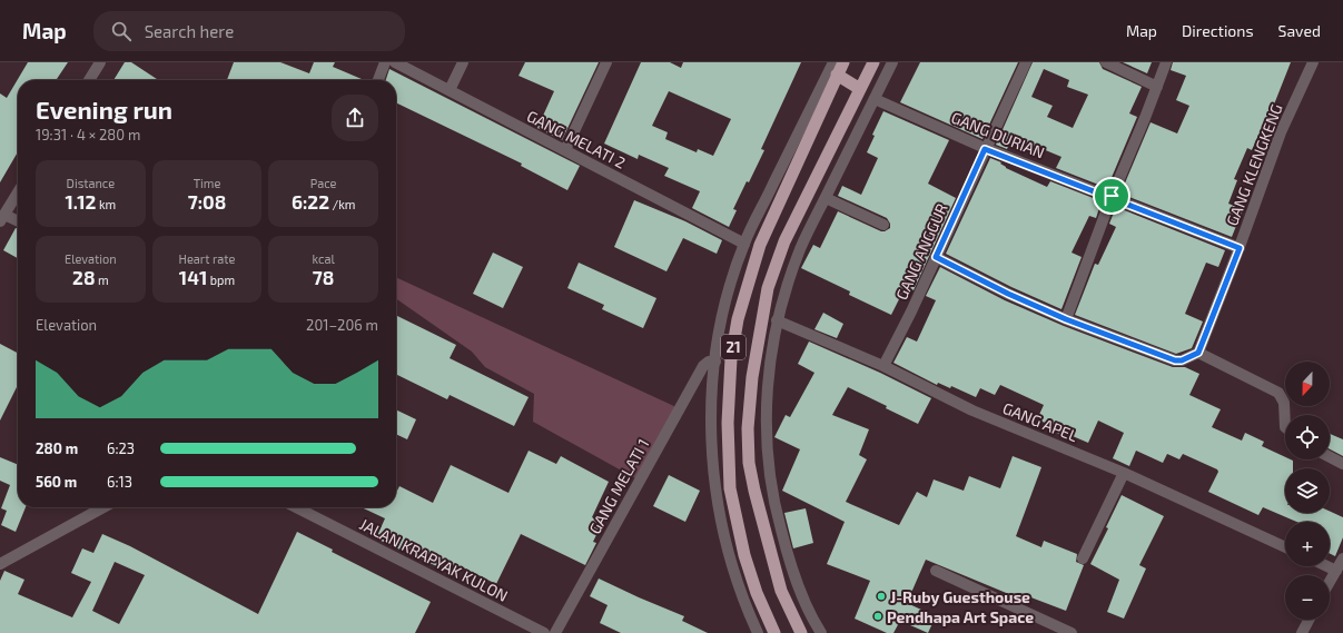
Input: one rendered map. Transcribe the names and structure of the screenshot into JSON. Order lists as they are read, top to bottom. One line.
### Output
{"streets":{"highway":["21"],"street":["GANG DURIAN","GANG MELATI 2","GANG KLENGKENG","GANG ANGGUR","GANG APEL","GANG MELATI 1","JALAN KRAPYAK KULON"]},"crossings":[["GANG DURIAN","GANG KLENGKENG"],["GANG DURIAN","GANG ANGGUR"],["GANG ANGGUR","GANG APEL"]],"places":["J-Ruby Guesthouse","Pendhapa Art Space"],"north":"bottom","page":{"header":"Map","search":"Search here","nav":["Map","Directions","Saved"],"heading":["Evening run","19:31 · 4 × 280 m"],"stats":[["Distance","1.12 km"],["Time","7:08"],["Pace","6:22 /km"],["Elevation","28 m"],["Heart rate","141 bpm"],["kcal","78"]],"chart":["Elevation","201–206 m"],"map_buttons":["+","−"],"list":[{"name":"280 m","note":"6:23"},{"name":"560 m","note":"6:13"}]}}
